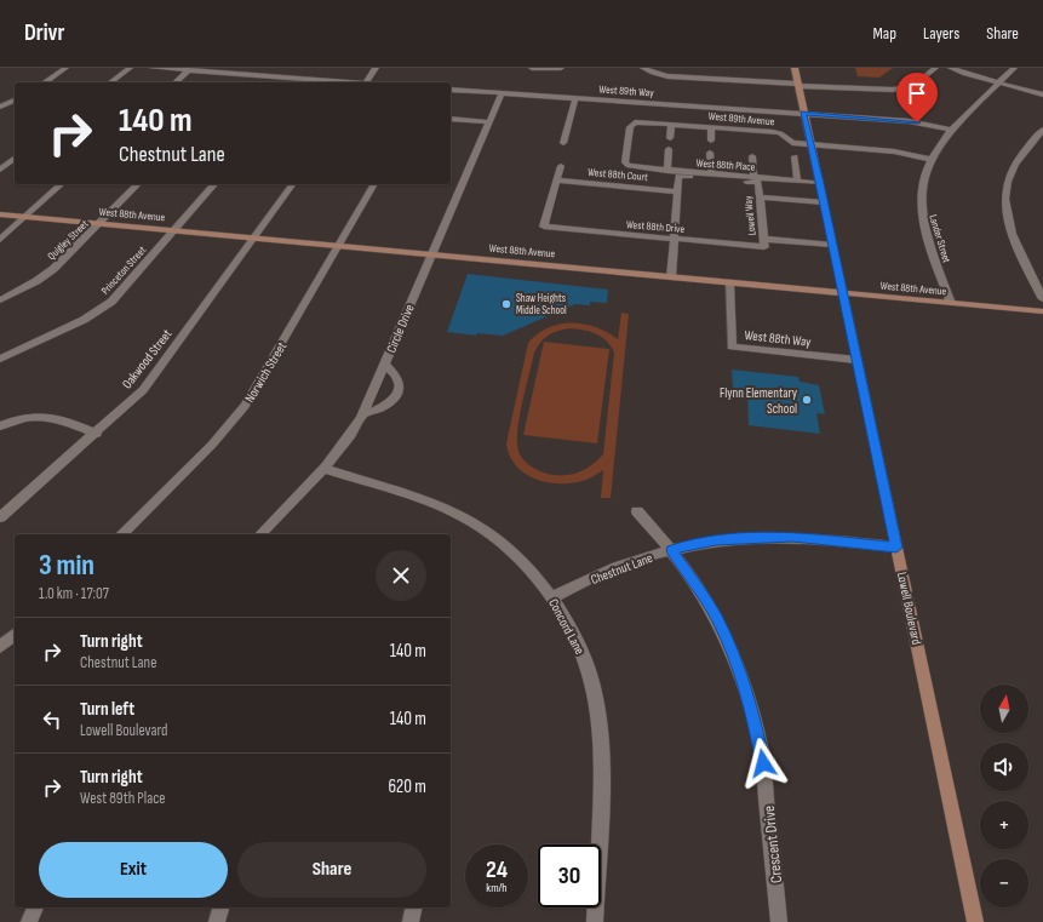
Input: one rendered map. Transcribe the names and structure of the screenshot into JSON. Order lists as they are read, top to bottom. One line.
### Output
{"streets":{"street":["West 89th Way","West 89th Avenue","West 88th Place","West 88th Court","West 88th Avenue","Lowell Way","West 88th Drive","Lander Street","Quigley Street","Princeton Street","Circle Drive","West 88th Way","Oakwood Street","Norwich Street","Chestnut Lane","Lowell Boulevard","Concord Lane","Crescent Drive"]},"crossings":[["West 89th Way","Lander Street"],["West 89th Way","Circle Drive"],["West 89th Way","Lowell Boulevard"],["West 89th Avenue","West 88th Place"],["West 89th Avenue","Lander Street"],["West 89th Avenue","Lowell Boulevard"],["West 88th Place","Lowell Way"],["West 88th Place","Lowell Boulevard"],["West 88th Court","West 88th Drive"],["West 88th Avenue","Lander Street"],["West 88th Avenue","Quigley Street"],["West 88th Avenue","Princeton Street"],["West 88th Avenue","Circle Drive"],["West 88th Avenue","West 88th Way"],["West 88th Avenue","Oakwood Street"],["West 88th Avenue","Norwich Street"],["West 88th Avenue","Lowell Boulevard"],["Lowell Way","West 88th Drive"],["Circle Drive","Concord Lane"],["West 88th Way","Lowell Boulevard"],["Chestnut Lane","Lowell Boulevard"],["Chestnut Lane","Concord Lane"],["Chestnut Lane","Crescent Drive"]],"places":["Shaw Heights Middle School","Flynn Elementary School"],"north":"top","page":{"header":"Drivr","nav":["Map","Layers","Share"],"turn":["140 m","Chestnut Lane"],"heading":["3 min","1.0 km · 17:07"],"list":[{"name":"Turn right","note":"Chestnut Lane","value":"140 m"},{"name":"Turn left","note":"Lowell Boulevard","value":"140 m"},{"name":"Turn right","note":"West 89th Place","value":"620 m"}],"map_buttons":["+","−"],"buttons":["Exit","Share"],"speed":"24 km/h","limit":"30"}}
